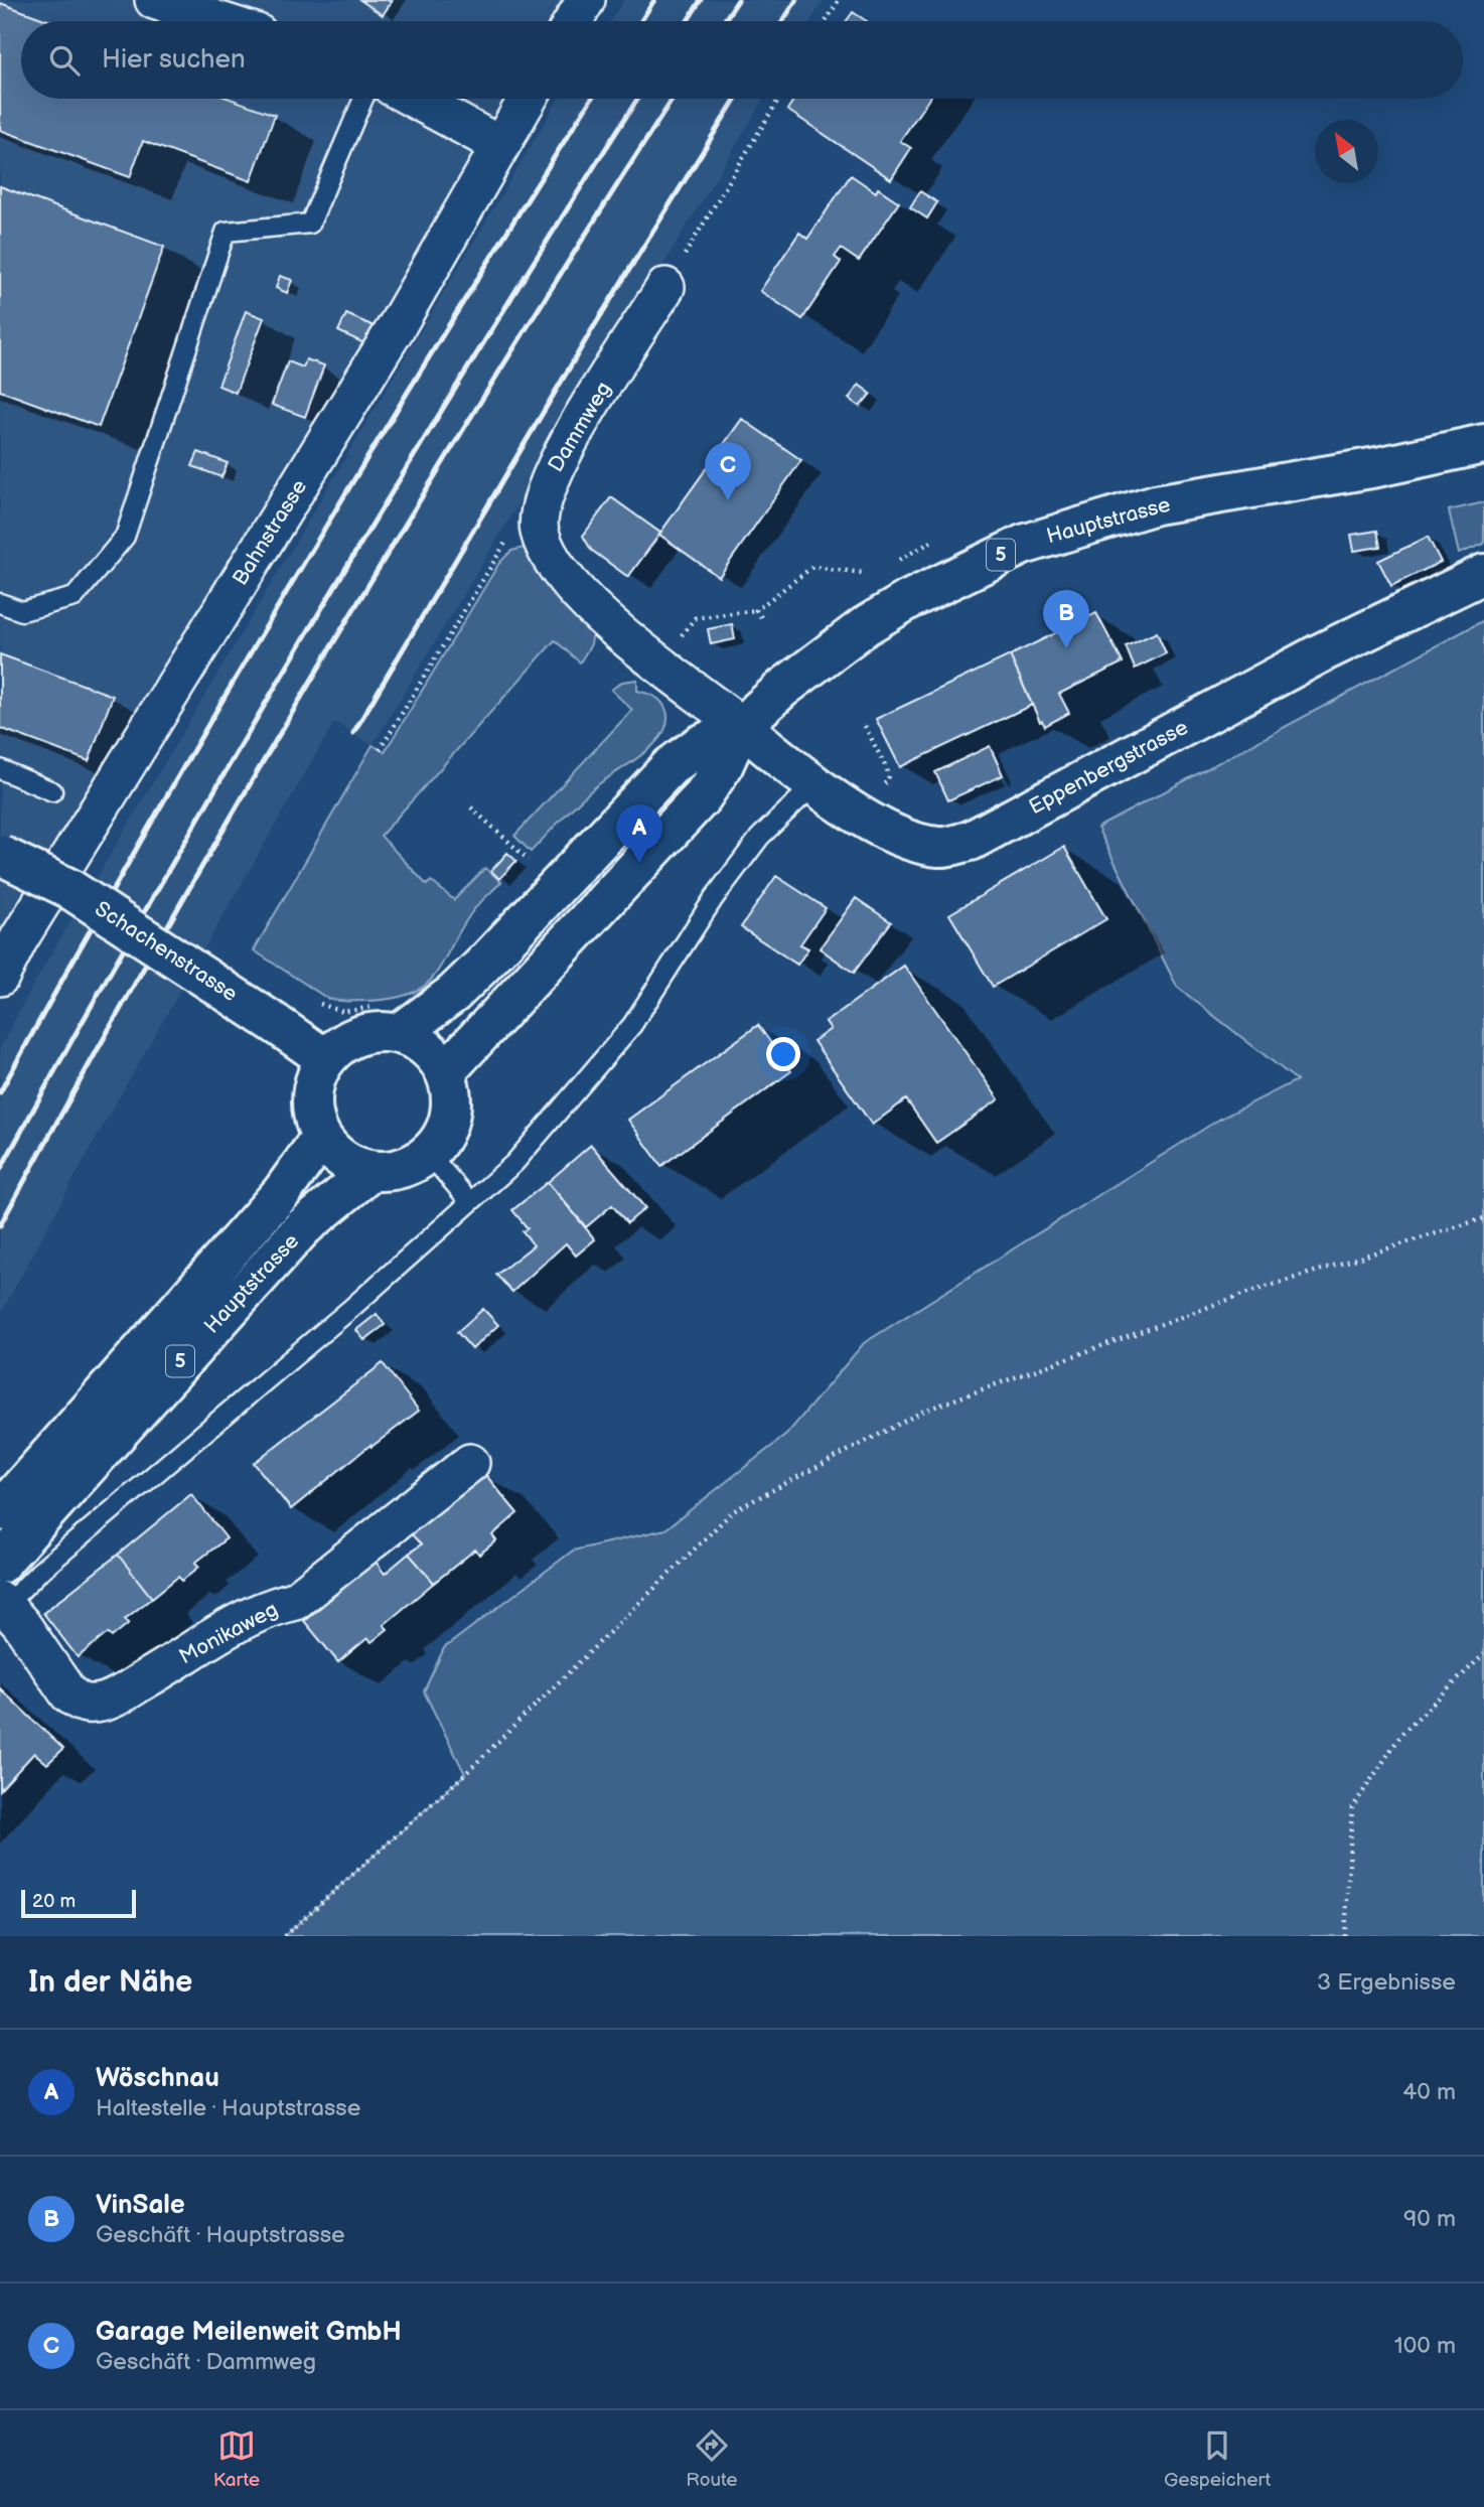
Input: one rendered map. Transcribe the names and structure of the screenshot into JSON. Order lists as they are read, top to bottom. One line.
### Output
{"streets":{"main road":["Hauptstrasse","5","Eppenbergstrasse","Schachenstrasse"],"street":["Dammweg","Bahnstrasse","Monikaweg"]},"crossings":[["Hauptstrasse","Eppenbergstrasse"],["Hauptstrasse","Schachenstrasse"]],"scale_bar":"20 m","north":"top left","page":{"search":"Hier suchen","pins":["C","B","A"],"scale":"20 m","heading":["In der Nähe","3 Ergebnisse"],"list":[{"mark":"A","name":"Wöschnau","note":"Haltestelle · Hauptstrasse","value":"40 m"},{"mark":"B","name":"VinSale","note":"Geschäft · Hauptstrasse","value":"90 m"},{"mark":"C","name":"Garage Meilenweit GmbH","note":"Geschäft · Dammweg","value":"100 m"}],"nav":["Karte","Route","Gespeichert"]}}
